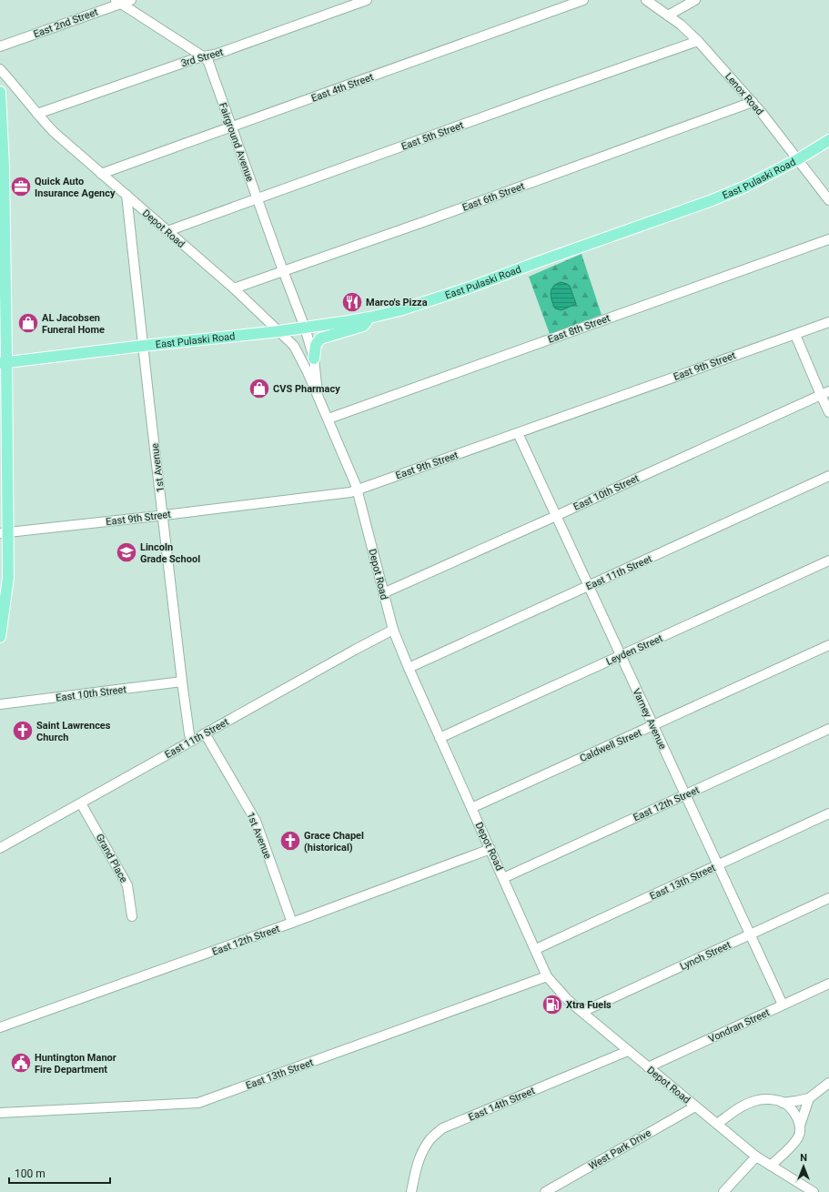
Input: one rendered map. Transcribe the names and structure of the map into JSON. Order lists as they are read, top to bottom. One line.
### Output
{"streets":{"main road":["East Pulaski Road"],"street":["East 2nd Street","3rd Street","East 4th Street","Lenox Road","East 5th Street","Fairground Avenue","East 6th Street","Depot Road","East 8th Street","East 9th Street","1st Avenue","East 10th Street","East 11th Street","Leyden Street","Varney Avenue","Caldwell Street","East 12th Street","Grand Place","East 13th Street","Lynch Street","Vondran Street","East 14th Street","West Park Drive"]},"crossings":[["East 2nd Street","Fairground Avenue"],["3rd Street","Fairground Avenue"],["3rd Street","Depot Road"],["East 4th Street","Fairground Avenue"],["East 4th Street","Depot Road"],["Lenox Road","East 5th Street"],["Lenox Road","East Pulaski Road"],["Lenox Road","East 6th Street"],["East 5th Street","Fairground Avenue"],["East 5th Street","Depot Road"],["Fairground Avenue","East Pulaski Road"],["Fairground Avenue","East 6th Street"],["Fairground Avenue","Depot Road"],["East Pulaski Road","Depot Road"],["East Pulaski Road","1st Avenue"],["East 6th Street","Depot Road"],["Depot Road","East 8th Street"],["Depot Road","East 9th Street"],["Depot Road","1st Avenue"],["Depot Road","East 10th Street"],["Depot Road","East 11th Street"],["Depot Road","Leyden Street"],["Depot Road","Caldwell Street"],["Depot Road","East 12th Street"],["Depot Road","East 13th Street"],["Depot Road","Lynch Street"],["Depot Road","Vondran Street"],["Depot Road","East 14th Street"],["Depot Road","West Park Drive"],["East 9th Street","1st Avenue"],["East 9th Street","Varney Avenue"],["1st Avenue","East 10th Street"],["1st Avenue","East 11th Street"],["1st Avenue","East 12th Street"],["East 10th Street","Varney Avenue"],["East 11th Street","Varney Avenue"],["East 11th Street","Grand Place"],["Leyden Street","Varney Avenue"],["Varney Avenue","Caldwell Street"],["Varney Avenue","East 12th Street"],["Varney Avenue","East 13th Street"],["Varney Avenue","Lynch Street"],["Varney Avenue","Vondran Street"]],"places":{"office":["Quick Auto Insurance Agency"],"restaurant":["Marco's Pizza"],"shop":["AL Jacobsen Funeral Home","CVS Pharmacy"],"school or university":["Lincoln Grade School"],"church":["Saint Lawrences Church","Grace Chapel (historical)"],"fuel station":["Xtra Fuels"],"public building":["Huntington Manor Fire Department"]},"scale_bar":"100 m","north":"top"}
